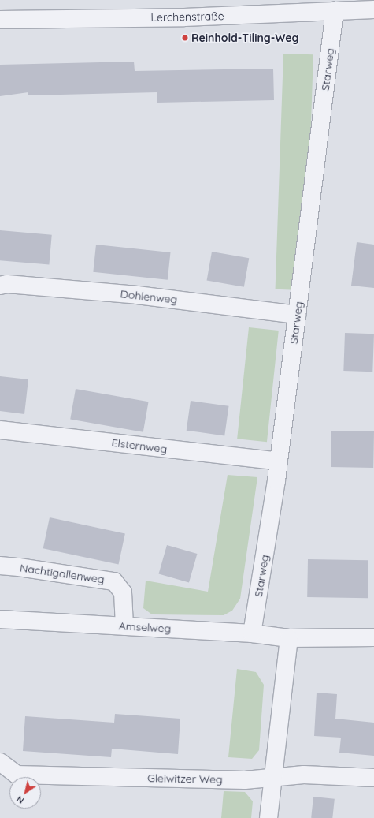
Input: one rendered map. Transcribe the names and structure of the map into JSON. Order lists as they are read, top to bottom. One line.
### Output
{"streets":{"street":["Lerchenstraße","Starweg","Dohlenweg","Elsternweg","Nachtigallenweg","Amselweg","Gleiwitzer Weg"]},"crossings":[["Lerchenstraße","Starweg"],["Starweg","Dohlenweg"],["Starweg","Elsternweg"],["Starweg","Amselweg"],["Nachtigallenweg","Amselweg"]],"places":["Reinhold-Tiling-Weg"],"north":"bottom left"}
